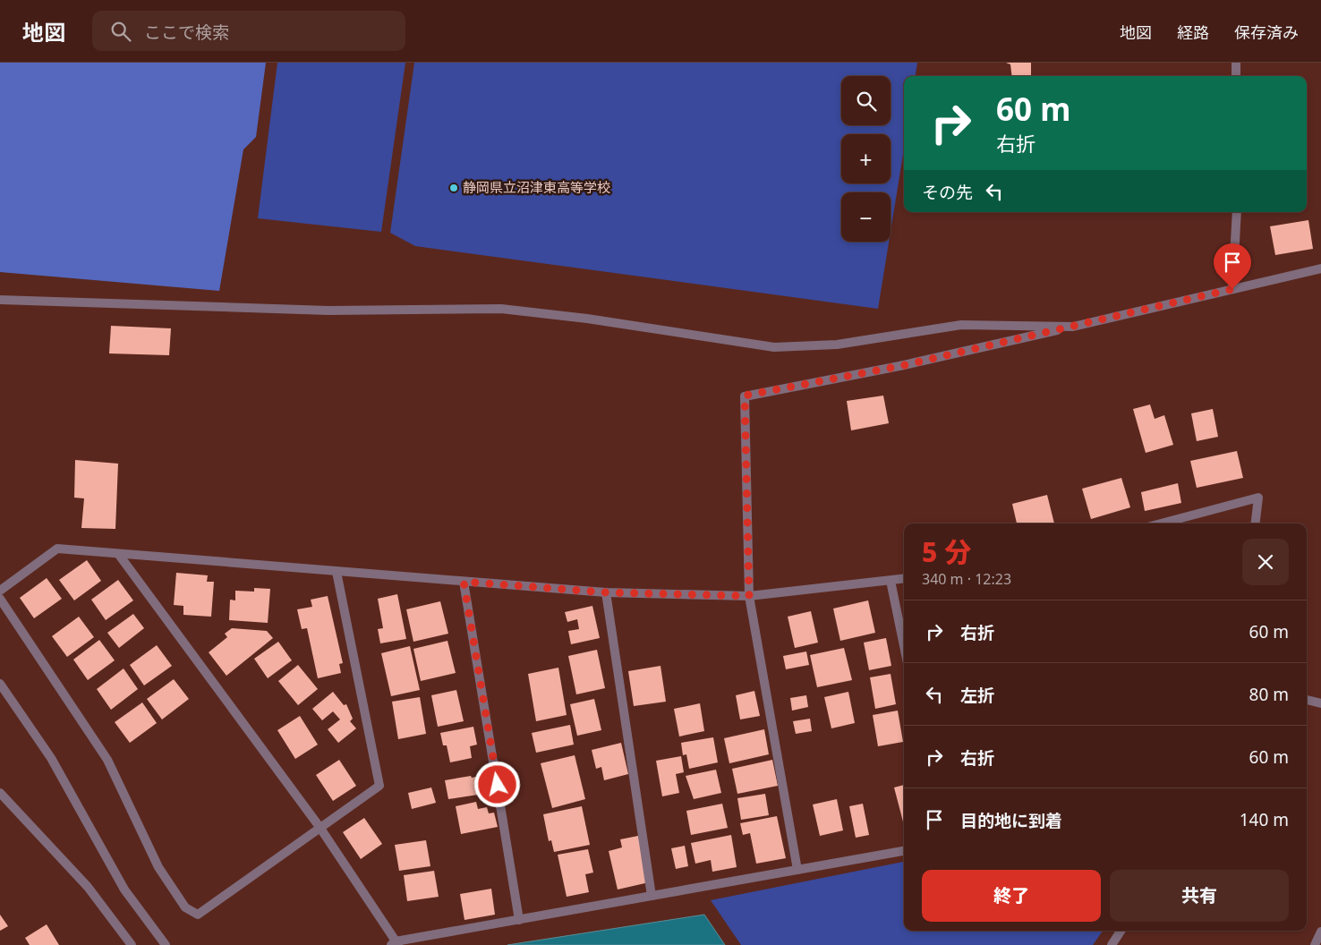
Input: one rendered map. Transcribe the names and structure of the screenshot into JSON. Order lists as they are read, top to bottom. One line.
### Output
{"places":["静岡県立沼津東高等学校"],"page":{"header":"地図","search":"ここで検索","nav":["地図","経路","保存済み"],"map_buttons":["+","−"],"turn":["60 m","右折"],"then":"その先","heading":["5 分","340 m · 12:23"],"list":[{"name":"右折","value":"60 m"},{"name":"左折","value":"80 m"},{"name":"右折","value":"60 m"},{"name":"目的地に到着","value":"140 m"}],"buttons":["終了","共有"]}}
